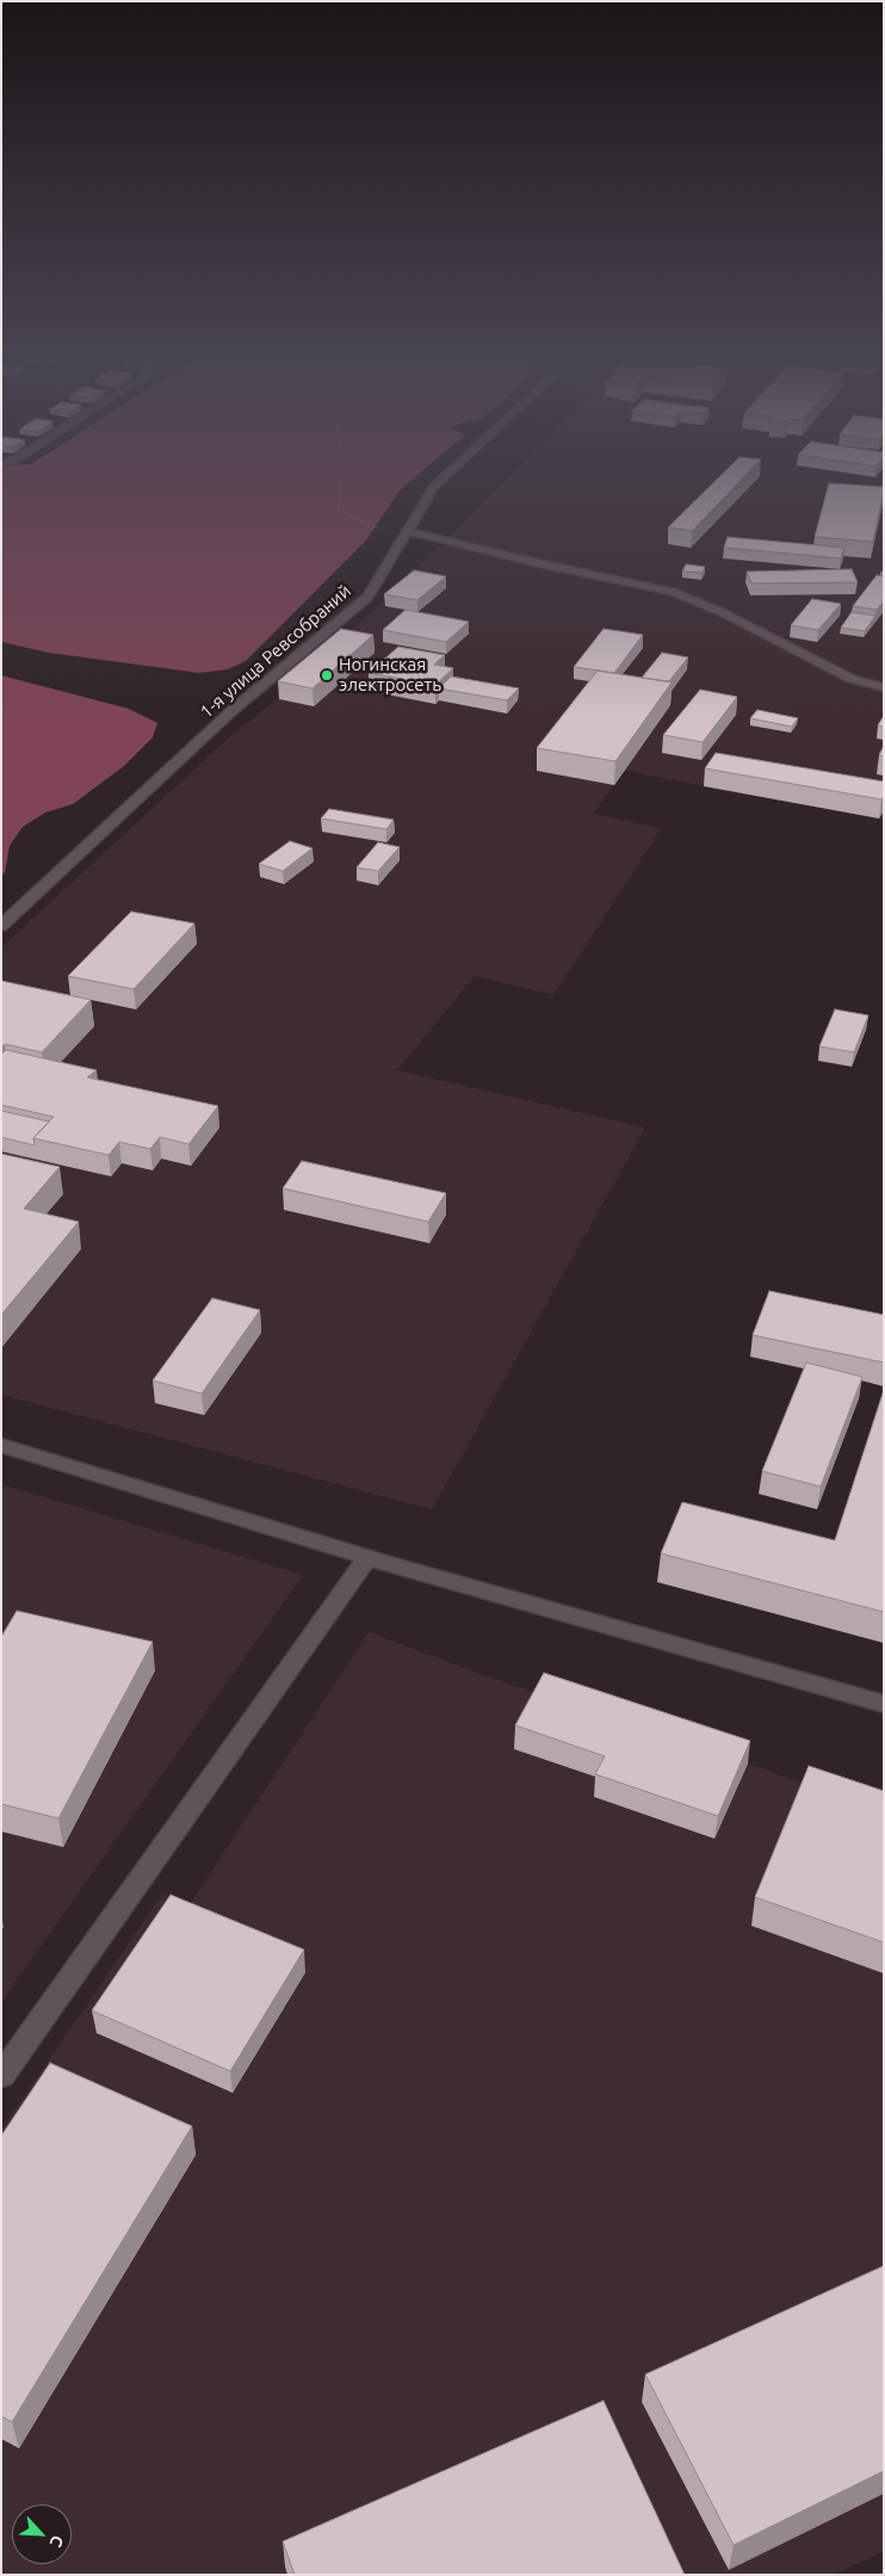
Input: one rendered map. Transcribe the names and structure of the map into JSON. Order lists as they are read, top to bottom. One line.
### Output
{"streets":{"street":["1-я улица Ревсобраний"]},"places":["Ногинская электросеть"],"north":"bottom right"}
